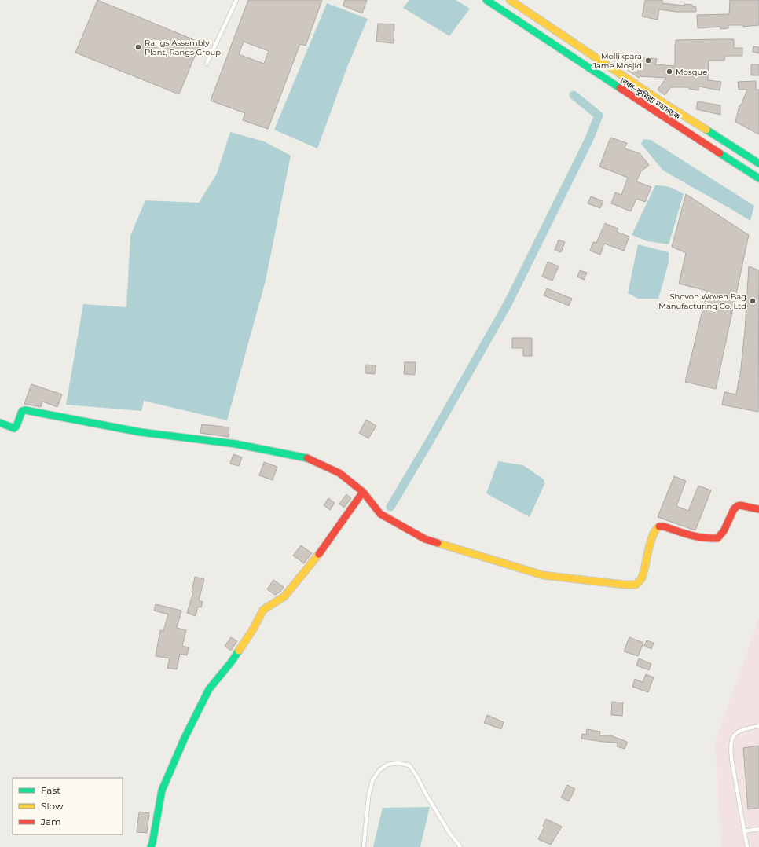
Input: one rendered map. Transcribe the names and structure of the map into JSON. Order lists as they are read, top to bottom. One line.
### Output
{"streets":{"main road":["ঢাকা–কুমিল্লা মহাসড়ক"]},"places":["Rangs Assembly Plant, Rangs Group","Mollikpara Jame Mosjid","Mosque","Shovon Woven Bag Manufacturing Co. Ltd"],"legend":["Fast","Slow","Jam"]}
